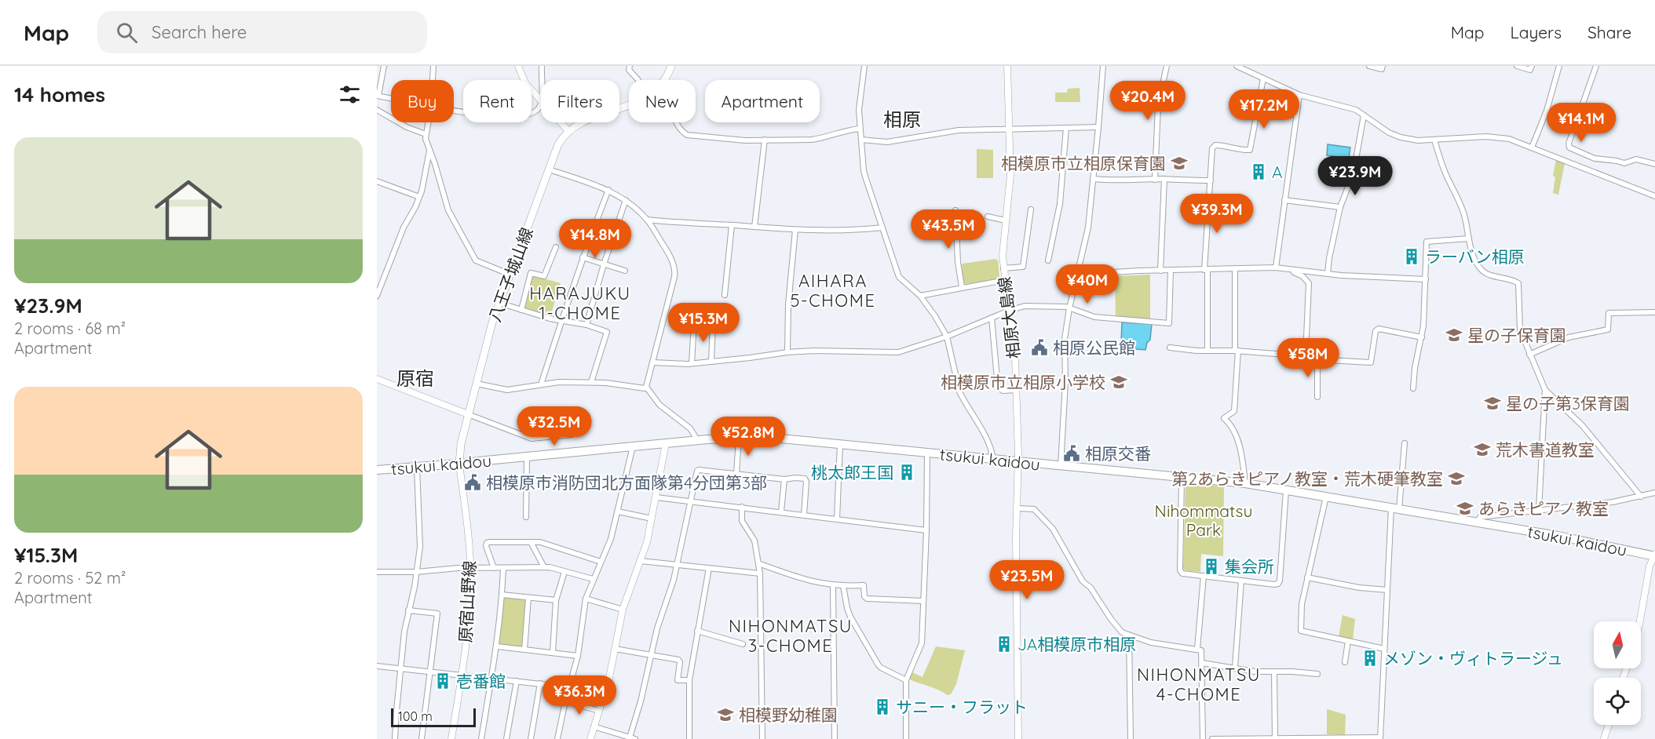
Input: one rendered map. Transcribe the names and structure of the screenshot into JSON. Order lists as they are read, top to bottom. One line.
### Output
{"streets":{"highway":["tsukui kaidou"],"main road":["八王子城山線"],"street":["相原大島線","原宿山野線"]},"crossings":[["八王子城山線","tsukui kaidou"],["八王子城山線","原宿山野線"],["相原大島線","tsukui kaidou"],["tsukui kaidou","原宿山野線"]],"districts":["相原","AIHARA 5-CHOME","HARAJUKU 1-CHOME","原宿","NIHONMATSU 3-CHOME","NIHONMATSU 4-CHOME"],"parks":["Nihommatsu Park"],"places":{"school or university":["相模原市立相原保育園","星の子保育園","相模原市立相原小学校","星の子第3保育園","荒木書道教室","第2あらきピアノ教室・荒木硬筆教室","あらきピアノ教室","相模野幼稚園"],"building":["A","ラーバン相原","桃太郎王国","集会所","JA相模原市相原","メゾン・ヴィトラージュ","壱番館","サニー・フラット"],"public building":["相原公民館","相原交番","相模原市消防団北方面隊第4分団第3部"]},"scale_bar":"100 m","north":"top","page":{"header":"Map","search":"Search here","nav":["Map","Layers","Share"],"heading":"14 homes","chip":["Buy","Rent","Filters","New","Apartment"],"price":["¥20.4M","¥17.2M","¥14.1M","¥23.9M","¥39.3M","¥43.5M","¥14.8M","¥40M","¥15.3M","¥58M","¥32.5M","¥52.8M","¥23.5M","¥36.3M"],"list":[{"name":"¥23.9M","note":"2 rooms · 68 m² · Apartment"},{"name":"¥15.3M","note":"2 rooms · 52 m² · Apartment"}],"scale":"100 m"}}
